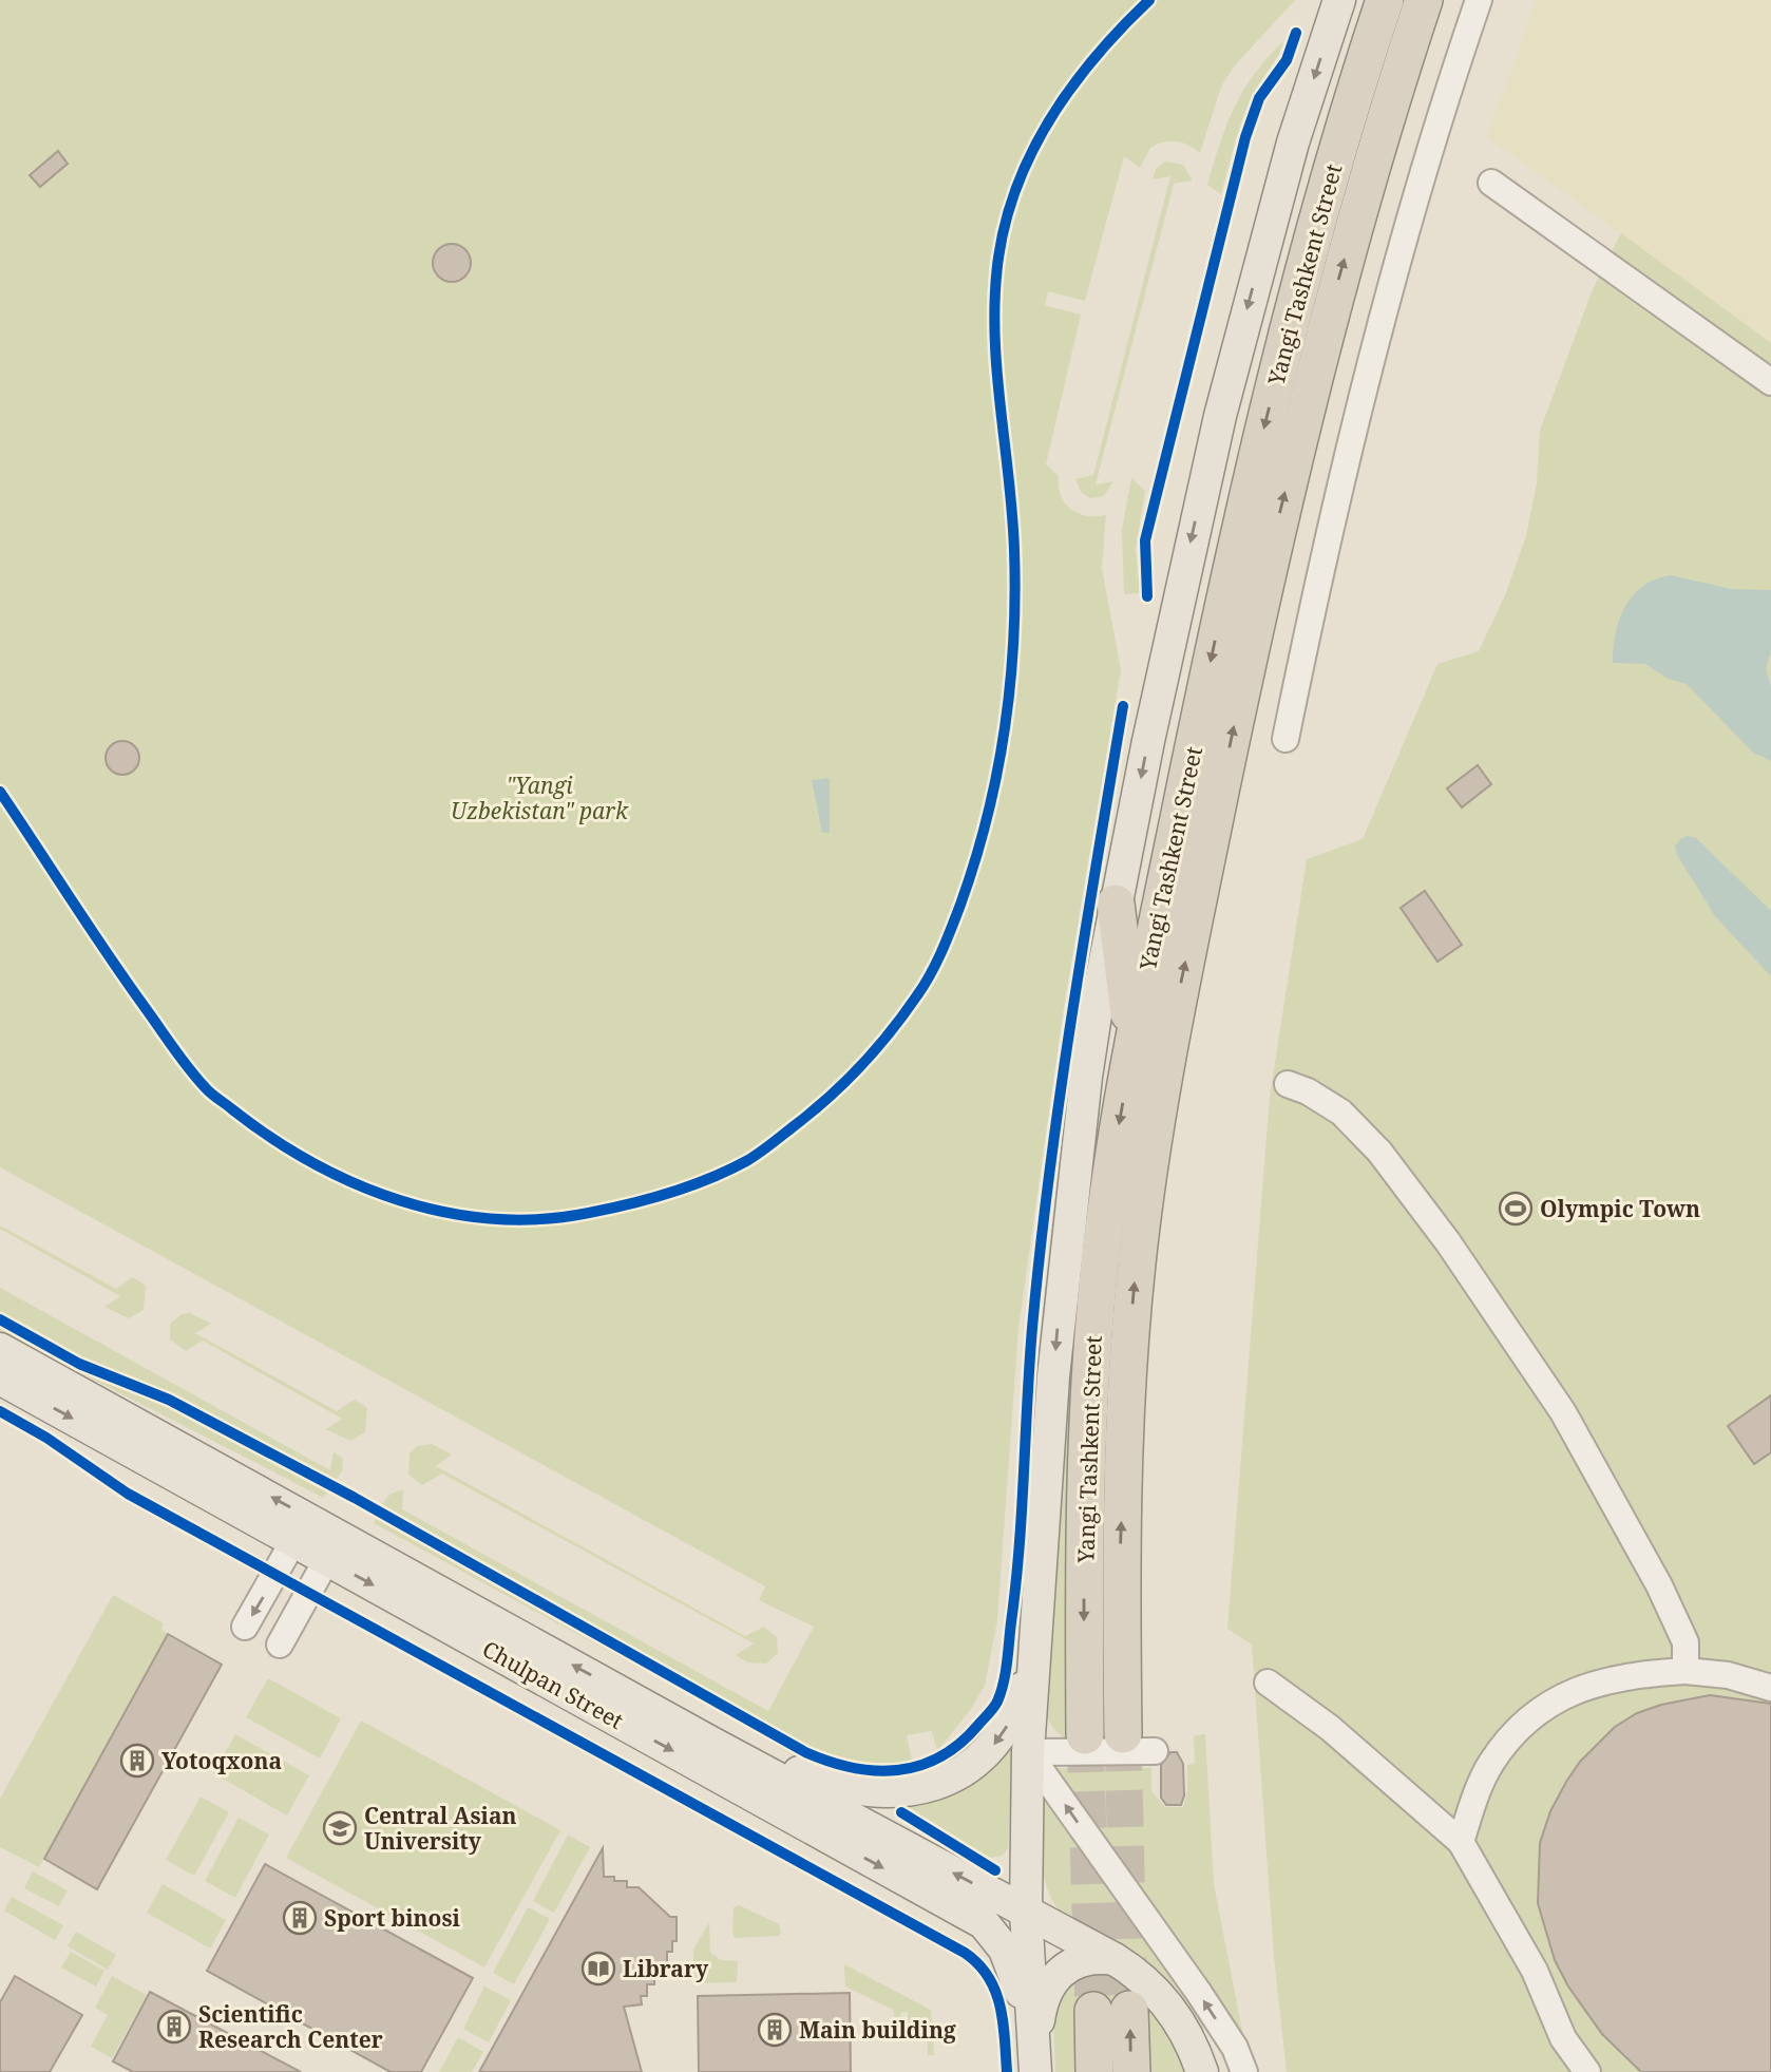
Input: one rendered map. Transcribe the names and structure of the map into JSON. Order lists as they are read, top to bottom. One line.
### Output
{"streets":{"highway":["Yangi Tashkent Street"],"main road":["Chulpan Street"]},"parks":["\"Yangi Uzbekistan\" park"],"places":{"sports":["Olympic Town"],"building":["Yotoqxona","Sport binosi","Scientific Research Center","Main building"],"school or university":["Central Asian University"],"library":["Library"]}}
